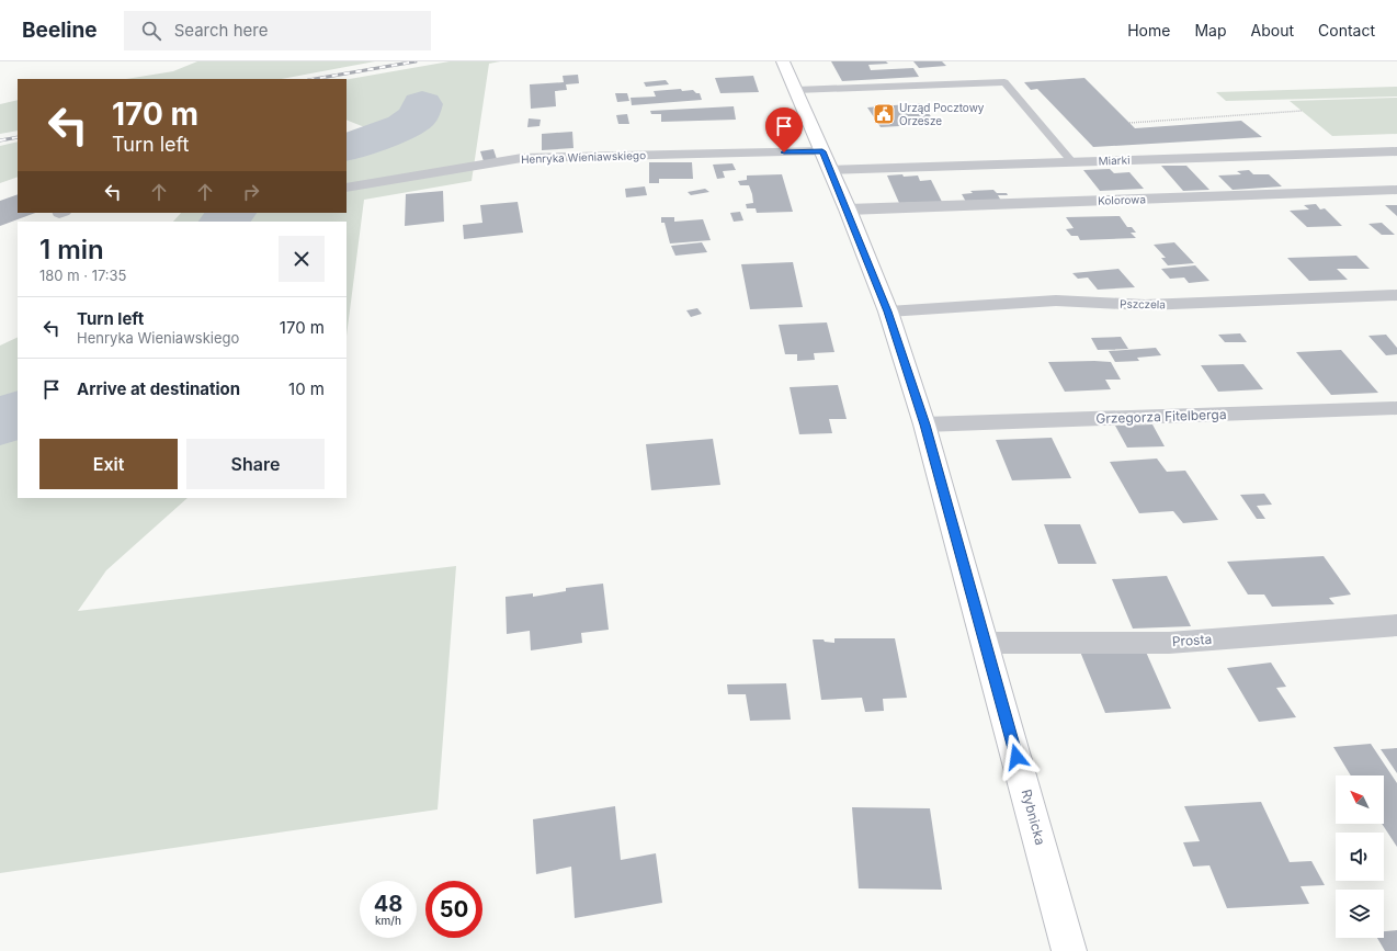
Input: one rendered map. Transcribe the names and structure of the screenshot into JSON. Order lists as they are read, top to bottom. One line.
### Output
{"streets":{"main road":["Rybnicka"],"street":["Henryka Wieniawskiego","Miarki","Kolorowa","Pszczela","Grzegorza Fitelberga","Prosta"]},"crossings":[["Henryka Wieniawskiego","Miarki"],["Henryka Wieniawskiego","Rybnicka"],["Miarki","Rybnicka"],["Kolorowa","Rybnicka"],["Pszczela","Rybnicka"],["Grzegorza Fitelberga","Rybnicka"],["Prosta","Rybnicka"]],"places":{"public building":["Urząd Pocztowy Orzesze"]},"north":"top left","page":{"header":"Beeline","search":"Search here","nav":["Home","Map","About","Contact"],"turn":["170 m","Turn left"],"heading":["1 min","180 m · 17:35"],"list":[{"name":"Turn left","note":"Henryka Wieniawskiego","value":"170 m"},{"name":"Arrive at destination","value":"10 m"}],"buttons":["Exit","Share"],"speed":"48 km/h","limit":"50"}}
